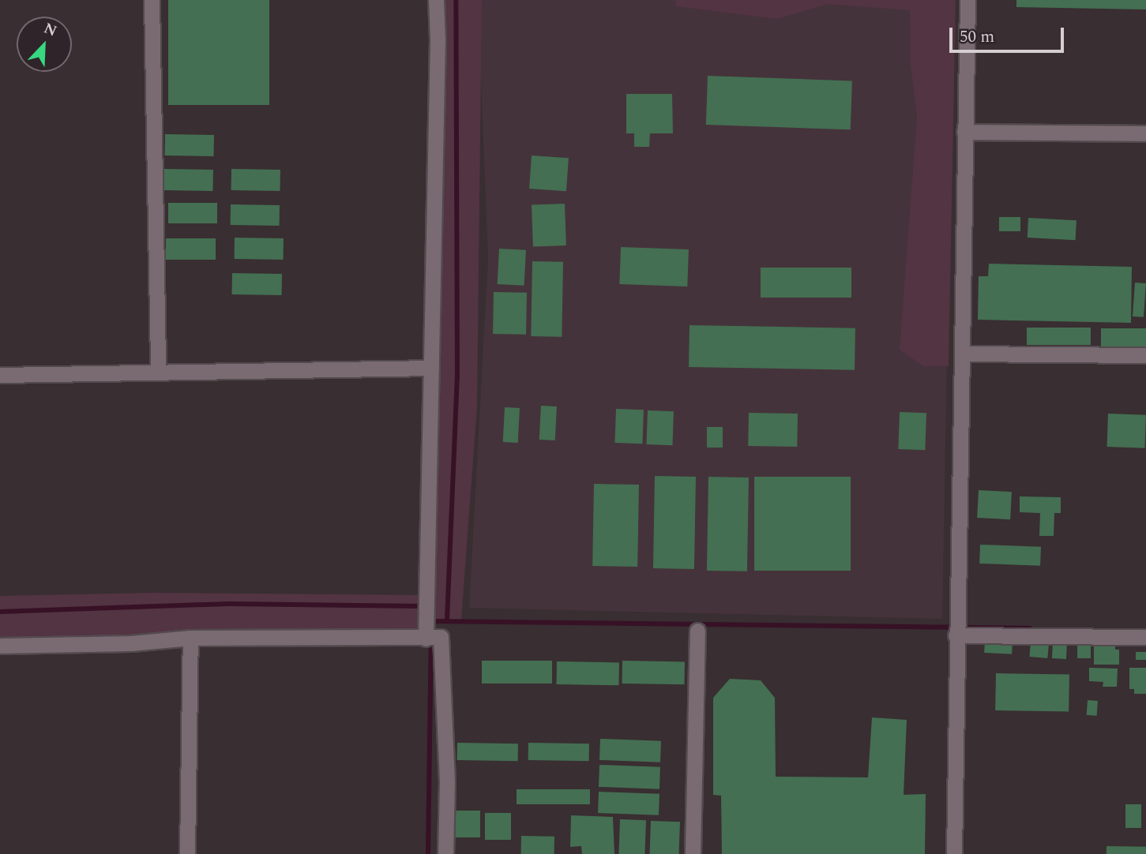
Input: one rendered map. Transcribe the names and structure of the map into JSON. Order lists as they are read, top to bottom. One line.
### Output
{"scale_bar":"50 m","north":"top right"}
